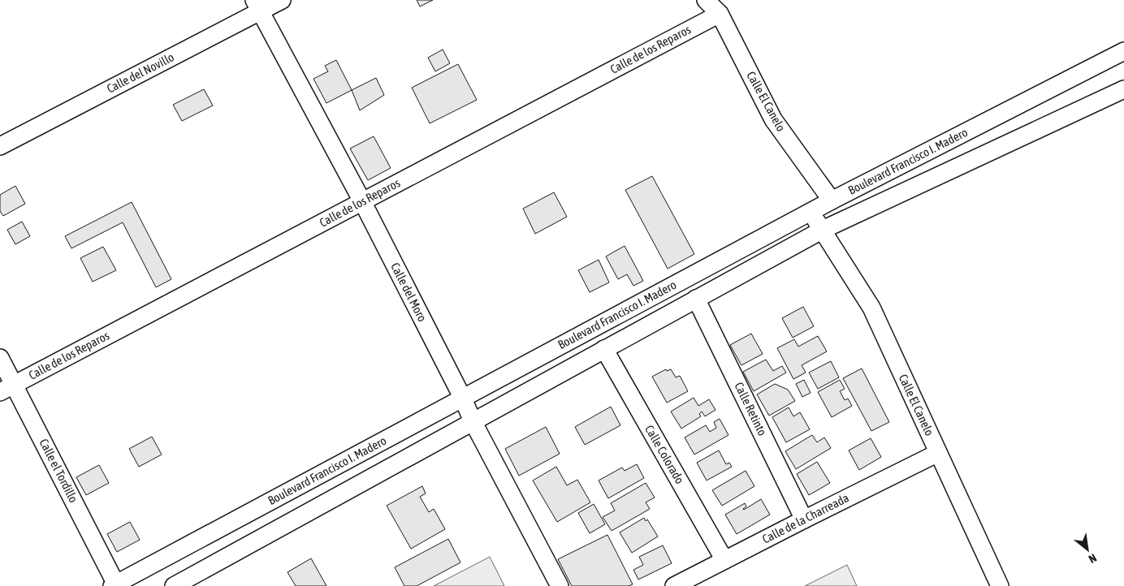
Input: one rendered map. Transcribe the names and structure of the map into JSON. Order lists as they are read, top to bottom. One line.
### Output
{"streets":{"street":["Calle de los Reparos","Calle del Novillo","Calle El Canelo","Boulevard Francisco I. Madero","Calle del Moro","Calle Retinto","Calle Colorado","Calle el Tordillo","Calle de la Charreada"]},"crossings":[["Calle de los Reparos","Calle El Canelo"],["Calle de los Reparos","Calle del Moro"],["Calle de los Reparos","Calle el Tordillo"],["Calle del Novillo","Calle del Moro"],["Calle El Canelo","Boulevard Francisco I. Madero"],["Calle El Canelo","Calle de la Charreada"],["Boulevard Francisco I. Madero","Calle del Moro"],["Boulevard Francisco I. Madero","Calle Retinto"],["Boulevard Francisco I. Madero","Calle Colorado"],["Boulevard Francisco I. Madero","Calle el Tordillo"],["Calle Retinto","Calle de la Charreada"],["Calle Colorado","Calle de la Charreada"]],"north":"bottom right"}
